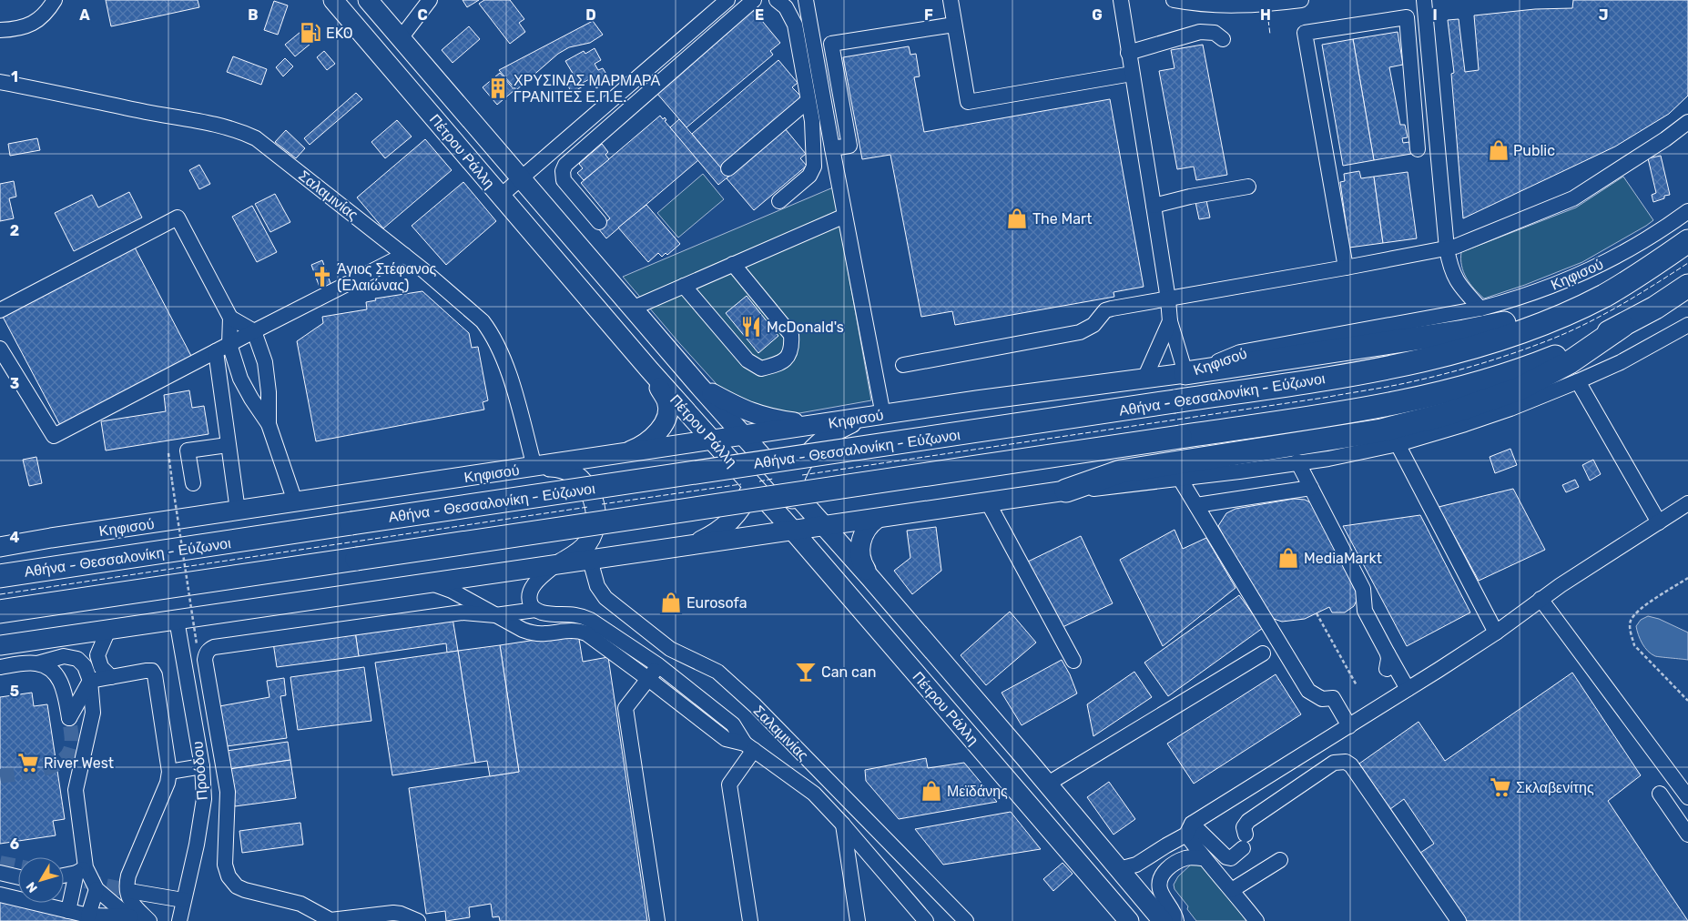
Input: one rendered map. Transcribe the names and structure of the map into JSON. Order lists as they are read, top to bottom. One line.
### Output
{"streets":{"highway":["Αθήνα - Θεσσαλονίκη - Εύζωνοι"],"main road":["Πέτρου Ράλλη","Κηφισού"],"street":["Σαλαμινίας","Προόδου"]},"crossings":[["Πέτρου Ράλλη","Κηφισού"],["Σαλαμινίας","Κηφισού"]],"places":{"fuel station":["EKO"],"building":["ΧΡΥΣΙΝΑΣ ΜΑΡΜΑΡΑ ΓΡΑΝΙΤΕΣ Ε.Π.Ε."],"shop":["Public","The Mart","MediaMarkt","Eurosofa","Μεϊδάνης"],"church":["Άγιος Στέφανος (Ελαιώνας)"],"restaurant":["McDonald's"],"bar":["Can can"],"supermarket":["River West","Σκλαβενίτης"]},"north":"bottom left","grid":{"columns":["A","B","C","D","E","F","G","H","I","J"],"rows":["1","2","3","4","5","6"]}}
